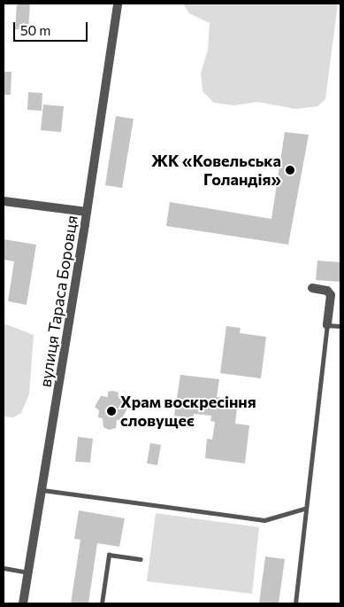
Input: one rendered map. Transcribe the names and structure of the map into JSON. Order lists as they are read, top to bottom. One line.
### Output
{"streets":{"street":["вулиця Тараса Боровця"]},"places":["ЖК «Ковельська Голандія»","Храм воскресіння словущеє"],"scale_bar":"50 m"}
